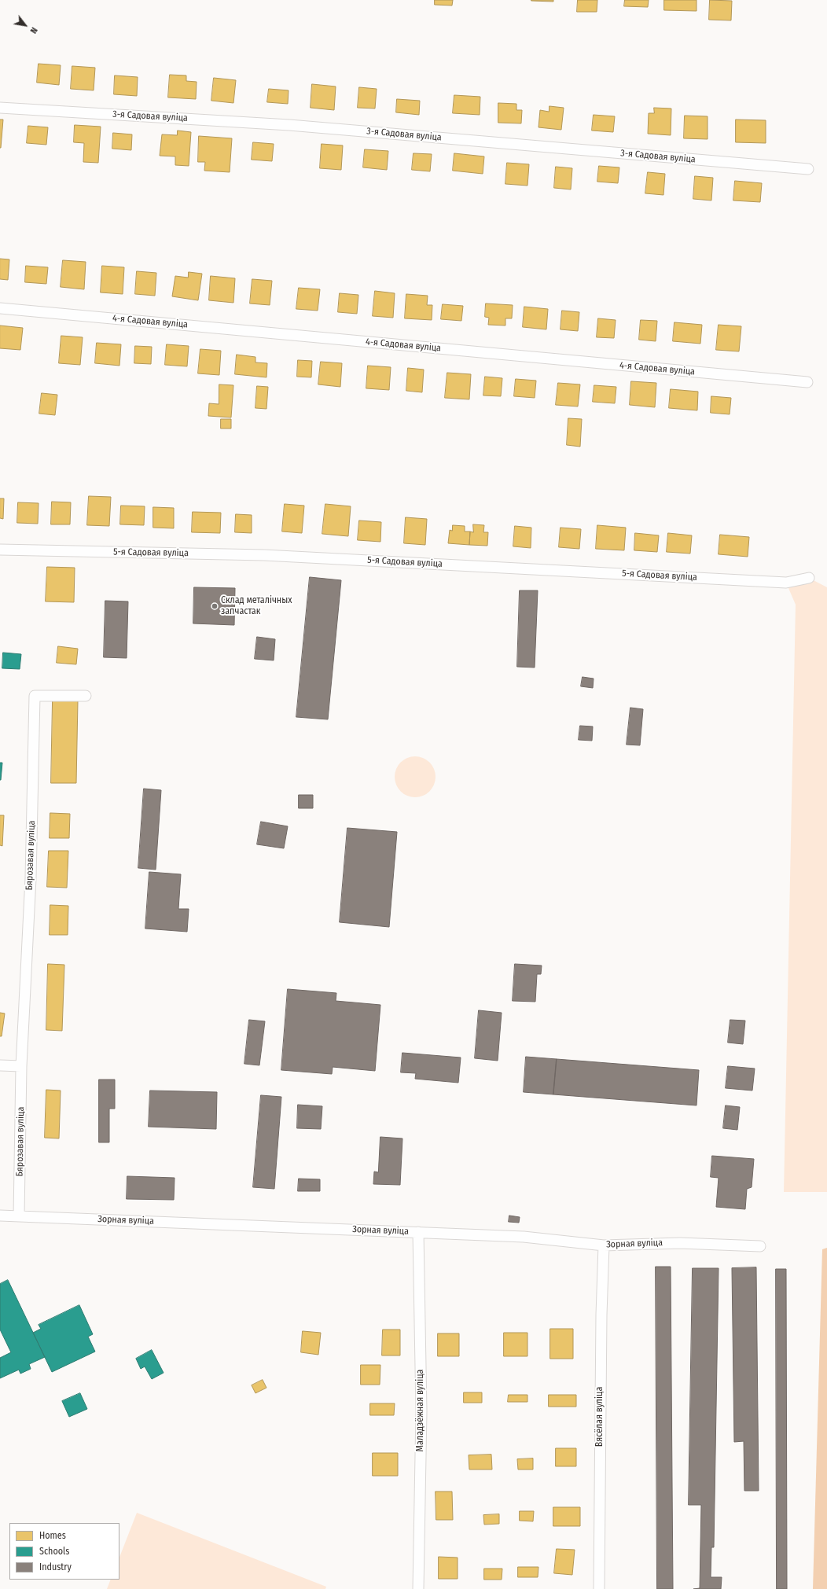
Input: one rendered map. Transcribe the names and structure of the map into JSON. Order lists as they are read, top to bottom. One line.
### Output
{"streets":{"street":["3-я Садовая вуліца","4-я Садовая вуліца","5-я Садовая вуліца","Бярозавая вуліца","Зорная вуліца","Маладзёжная вуліца","Вясёлая вуліца"]},"crossings":[["Бярозавая вуліца","Зорная вуліца"],["Зорная вуліца","Маладзёжная вуліца"],["Зорная вуліца","Вясёлая вуліца"]],"places":["Склад металічных запчастак"],"legend":["Homes","Schools","Industry"],"north":"bottom right"}
